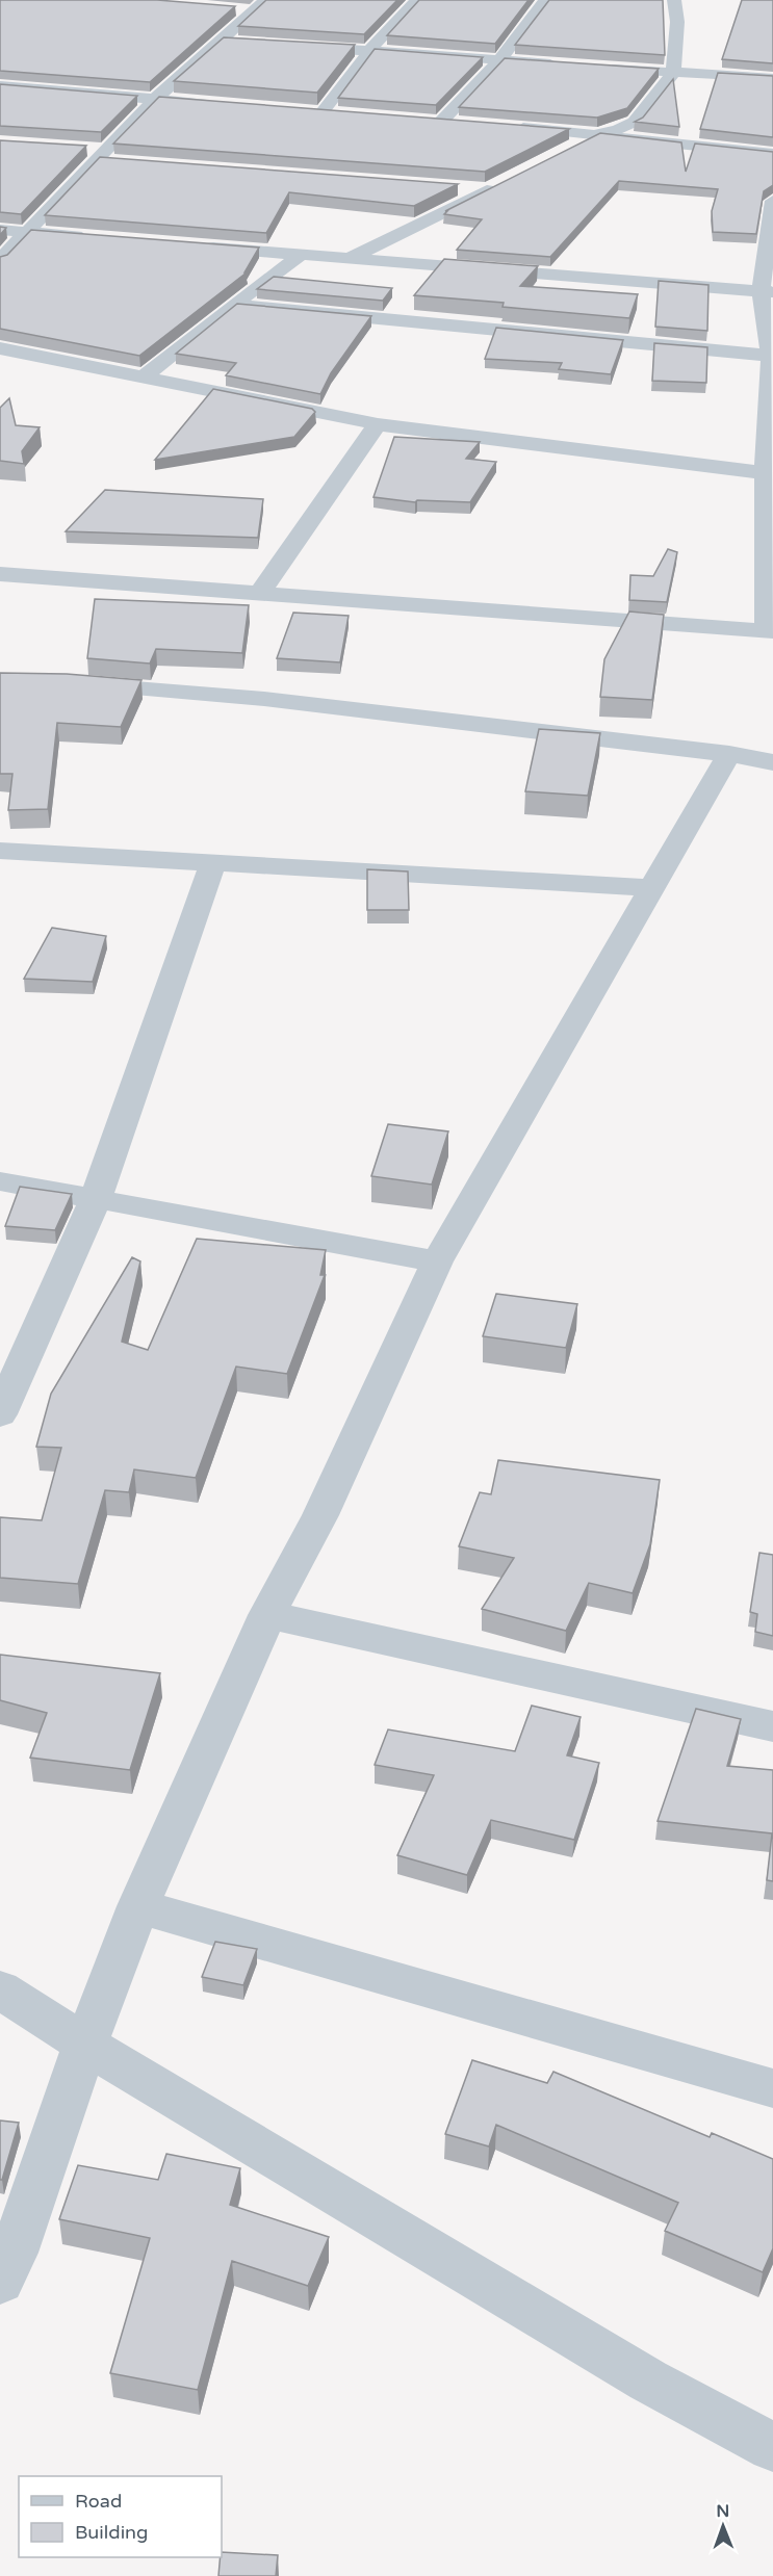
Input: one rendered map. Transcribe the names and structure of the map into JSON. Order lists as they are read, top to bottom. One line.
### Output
{"legend":["Road","Building"],"north":"top"}
